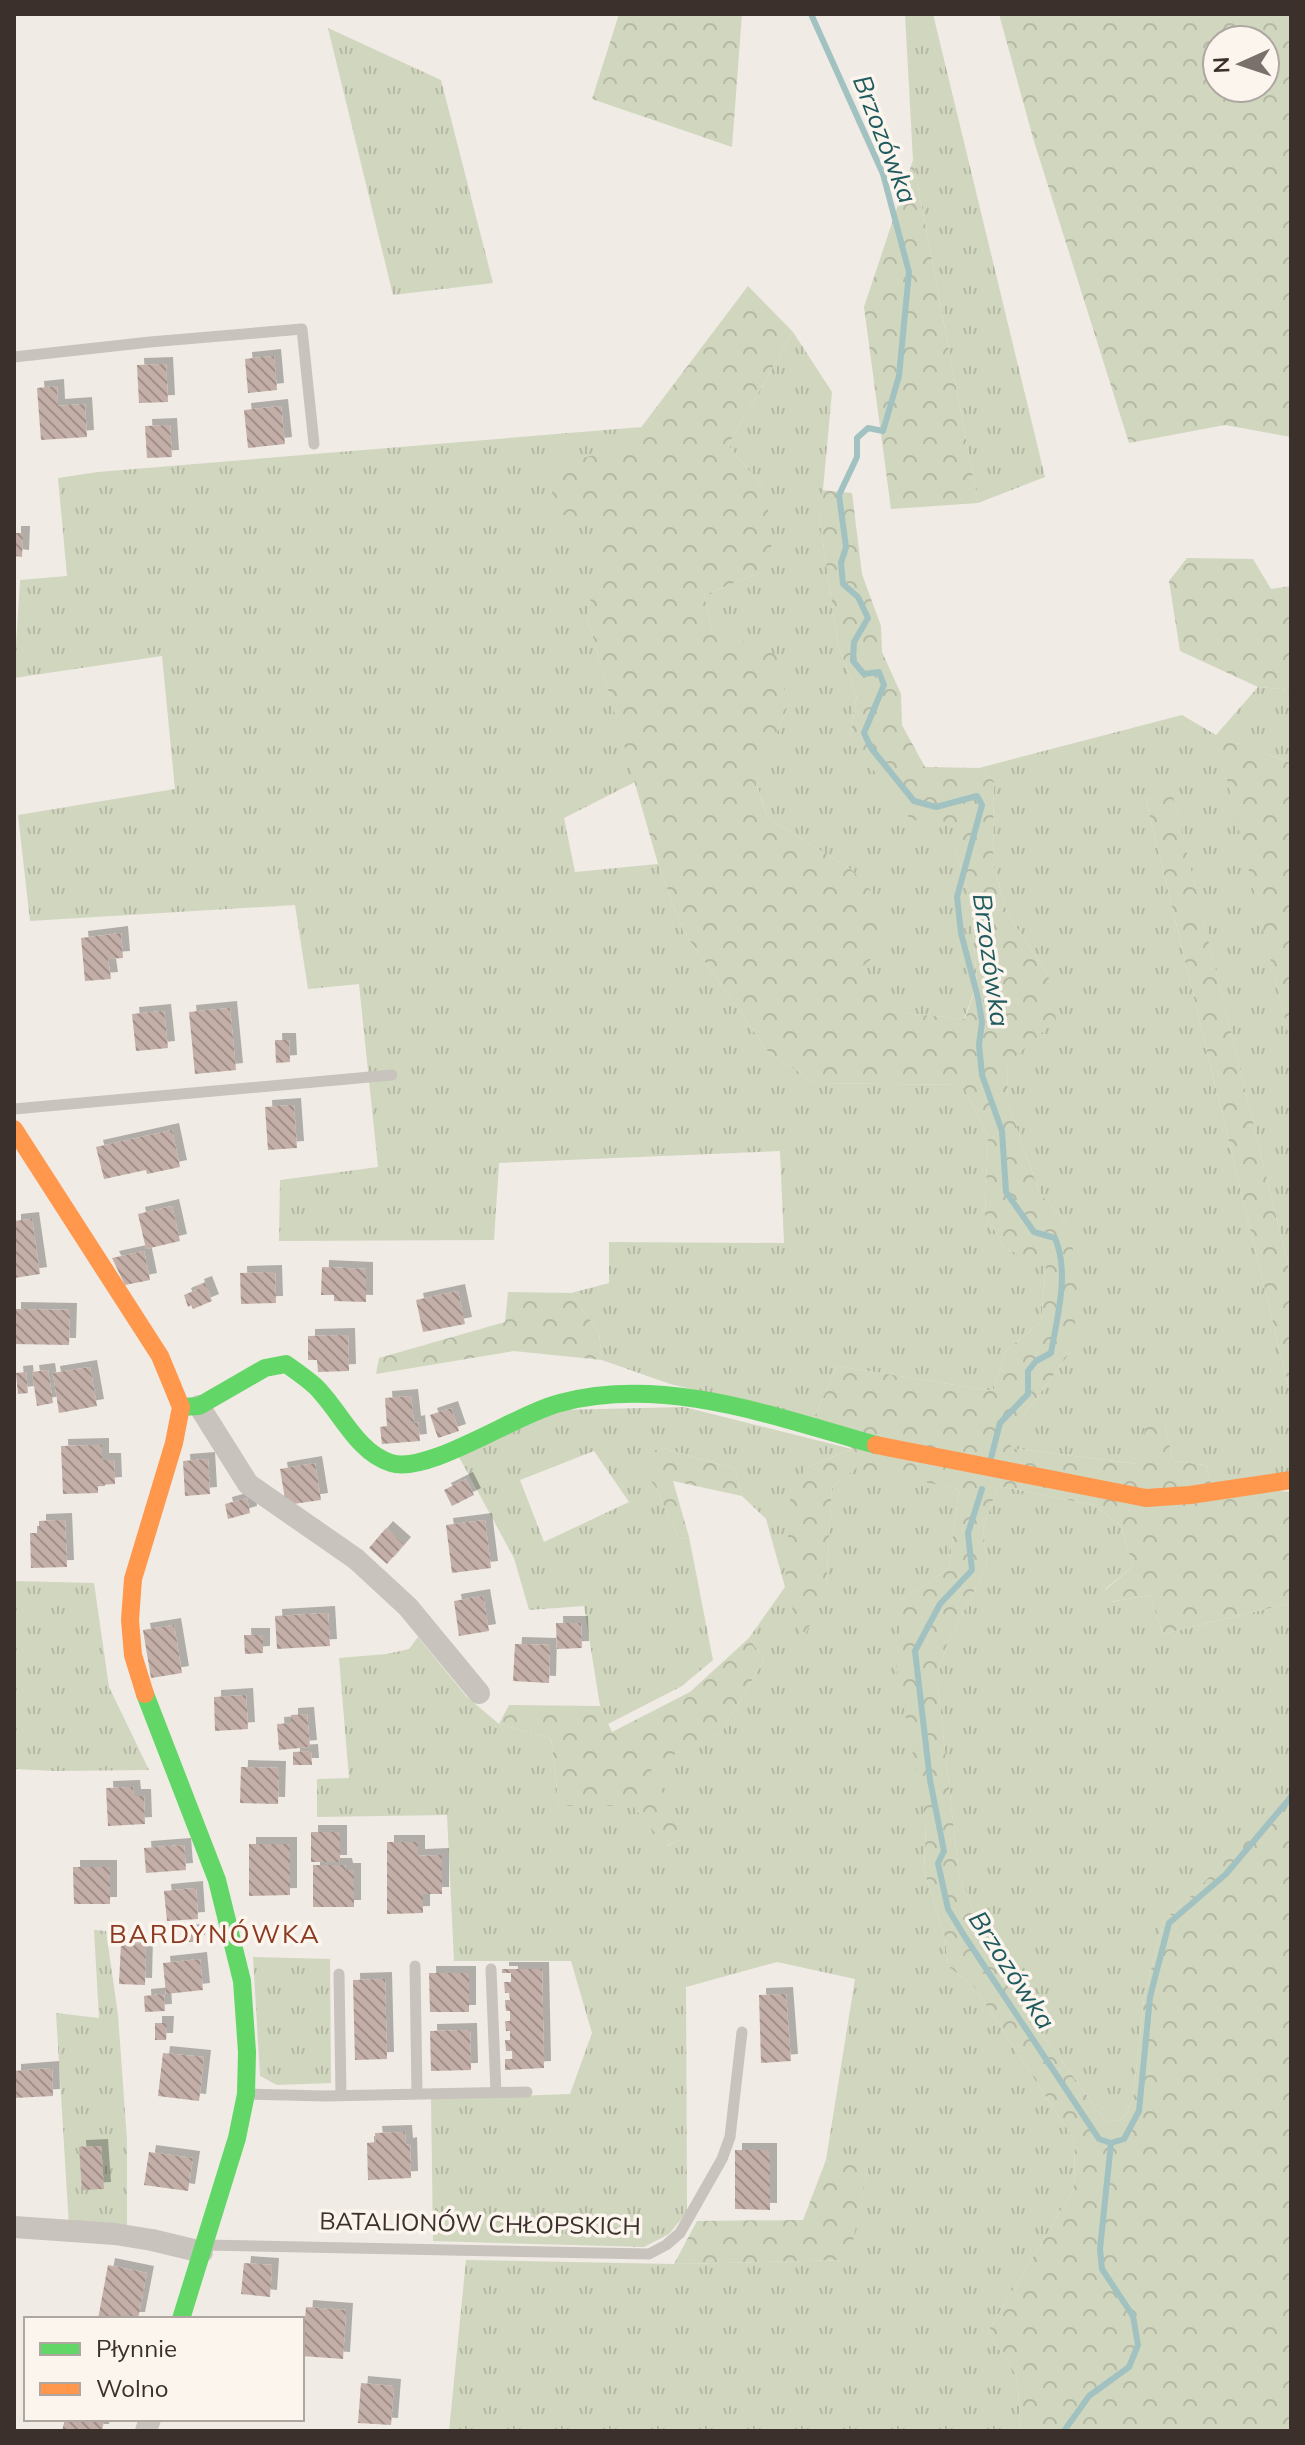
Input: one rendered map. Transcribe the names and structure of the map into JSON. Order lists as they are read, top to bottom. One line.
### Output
{"streets":{"street":["BATALIONÓW CHŁOPSKICH"]},"districts":["BARDYNÓWKA"],"water":["Brzozówka"],"legend":["Płynnie","Wolno"],"north":"left"}
